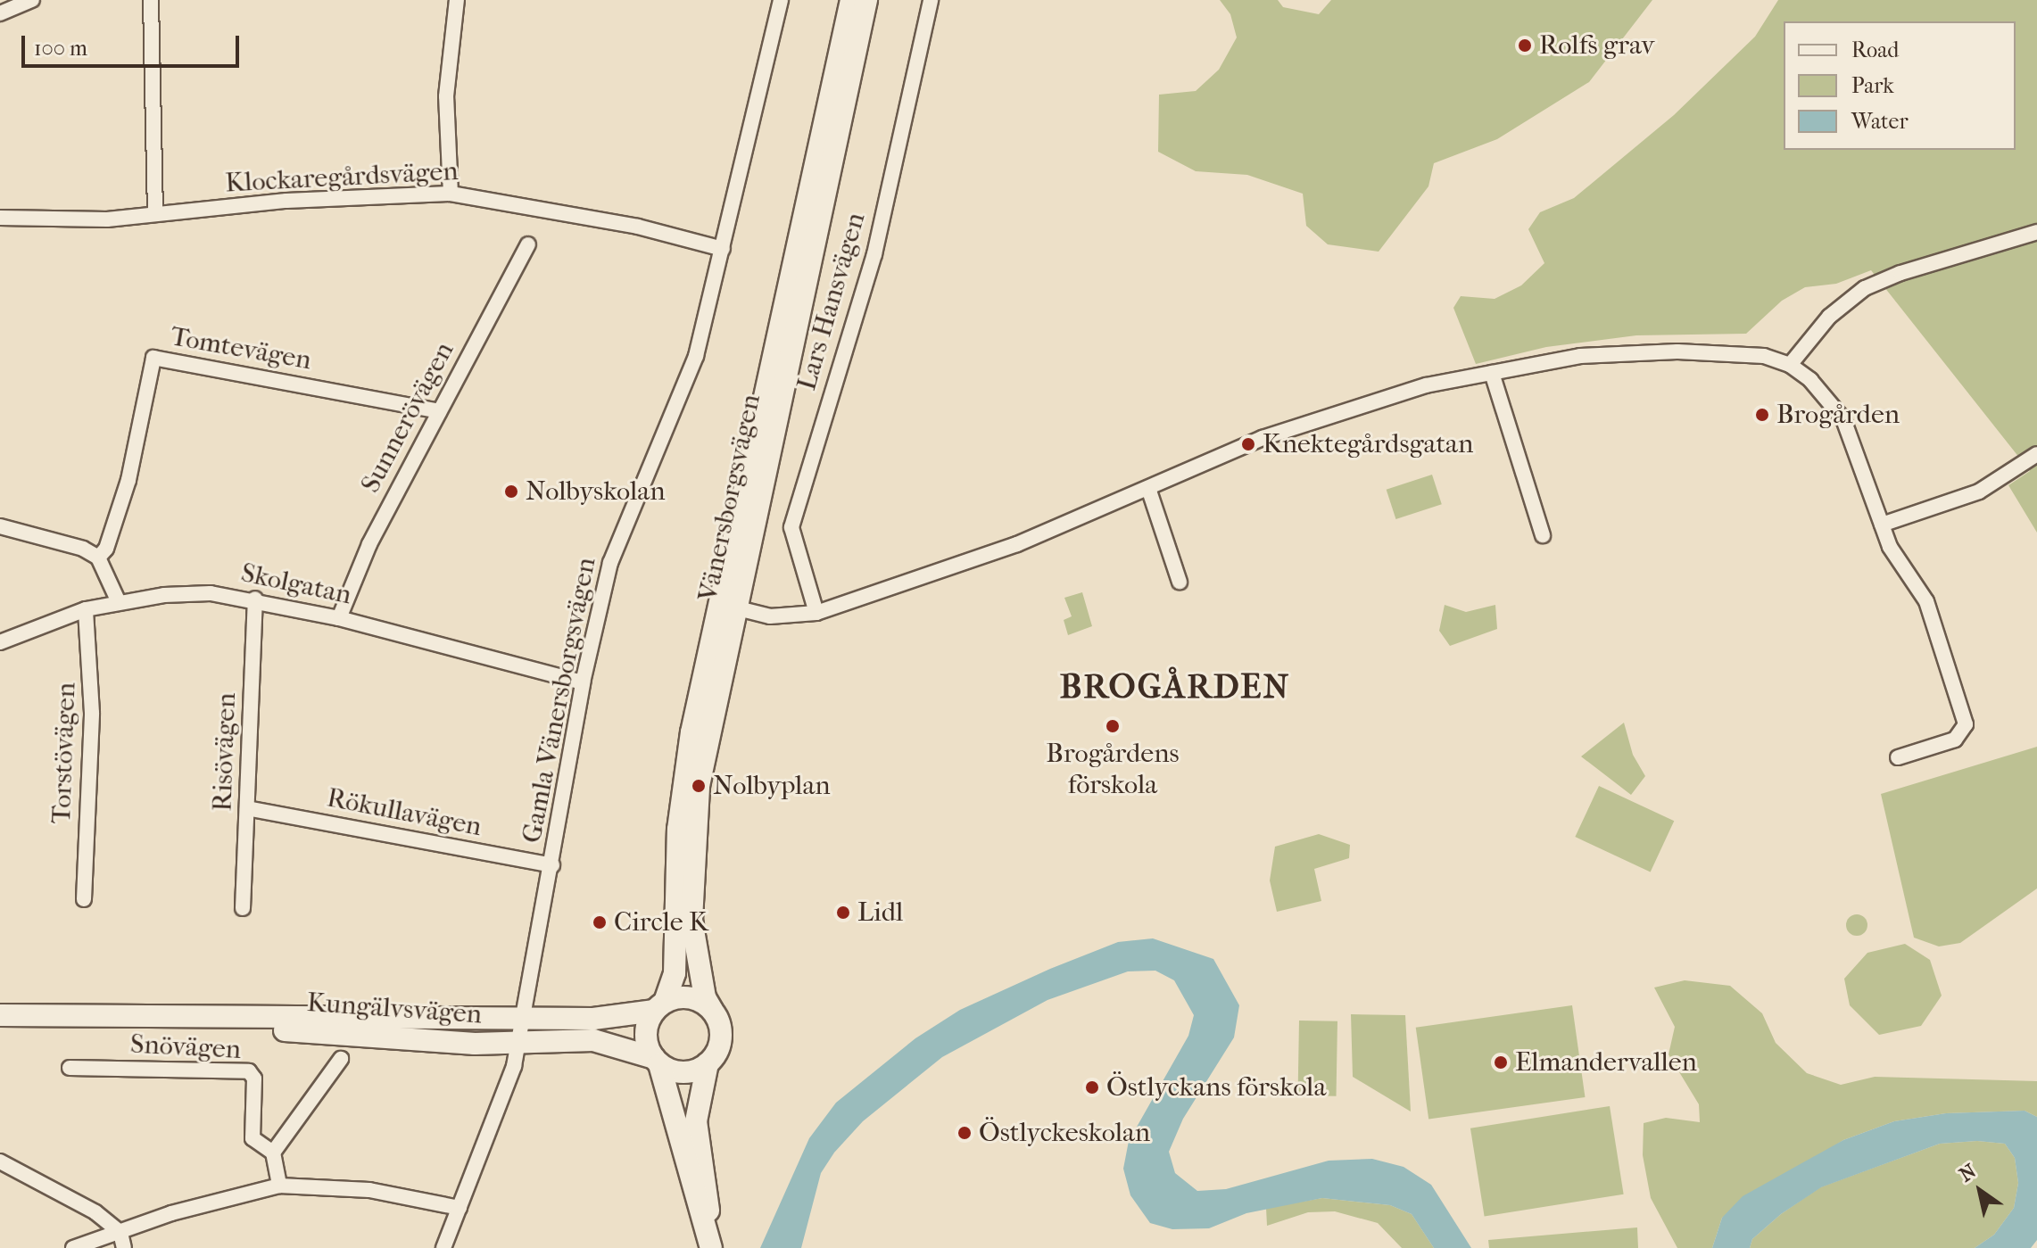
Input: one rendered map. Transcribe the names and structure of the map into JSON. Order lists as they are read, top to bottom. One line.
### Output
{"streets":{"main road":["Vänersborgsvägen","Kungälvsvägen"],"street":["Klockaregårdsvägen","Lars Hansvägen","Tomtevägen","Sunnerövägen","Skolgatan","Gamla Vänersborgsvägen","Risövägen","Torstövägen","Rökullavägen","Snövägen"]},"crossings":[["Klockaregårdsvägen","Gamla Vänersborgsvägen"],["Tomtevägen","Sunnerövägen"],["Sunnerövägen","Skolgatan"],["Vänersborgsvägen","Kungälvsvägen"],["Skolgatan","Gamla Vänersborgsvägen"],["Skolgatan","Risövägen"],["Skolgatan","Torstövägen"],["Gamla Vänersborgsvägen","Rökullavägen"],["Gamla Vänersborgsvägen","Kungälvsvägen"],["Risövägen","Rökullavägen"]],"districts":["BROGÅRDEN"],"places":["Rolfs grav","Brogården","Knektegårdsgatan","Nolbyskolan","Brogårdens förskola","Nolbyplan","Lidl","Circle K","Elmandervallen","Östlyckans förskola","Östlyckeskolan"],"legend":["Road","Park","Water"],"scale_bar":"100 m","north":"top left"}
